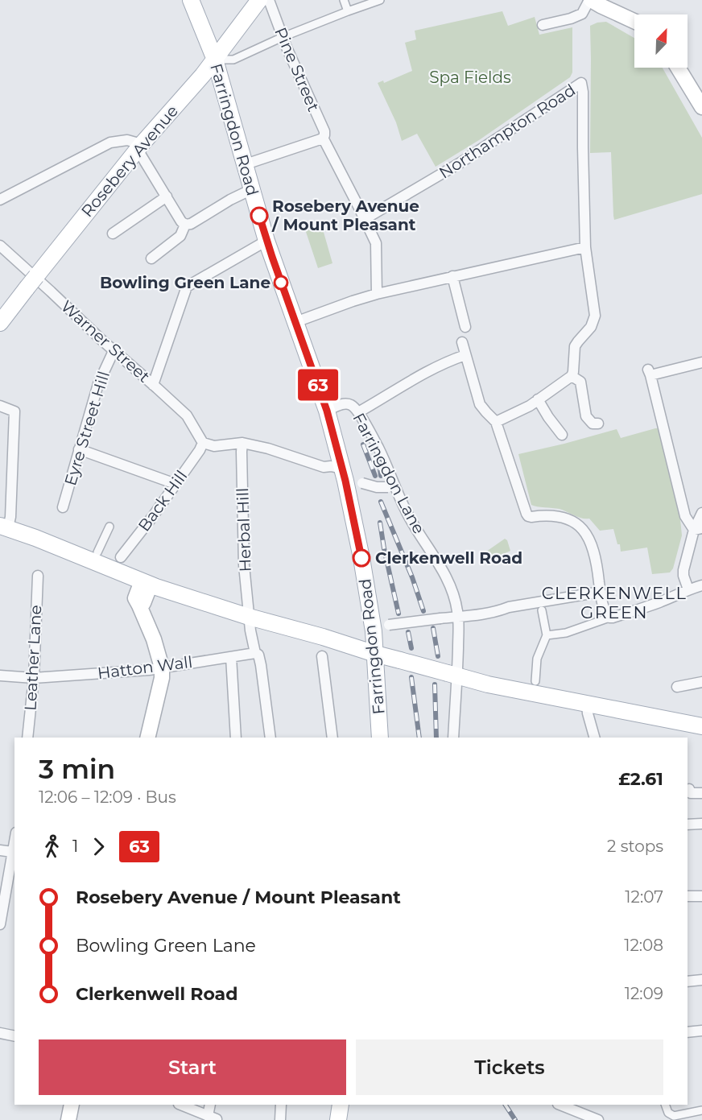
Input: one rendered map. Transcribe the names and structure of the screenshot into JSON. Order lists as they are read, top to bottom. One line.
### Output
{"streets":{"main road":["Farringdon Road","Rosebery Avenue"],"street":["Pine Street","Northampton Road","Warner Street","Eyre Street Hill","Farringdon Lane","Back Hill","Herbal Hill","Leather Lane","Hatton Wall"]},"crossings":[["Pine Street","Northampton Road"],["Farringdon Road","Rosebery Avenue"],["Farringdon Road","Farringdon Lane"],["Warner Street","Eyre Street Hill"],["Warner Street","Back Hill"],["Herbal Hill","Hatton Wall"],["Leather Lane","Hatton Wall"]],"districts":["CLERKENWELL GREEN"],"parks":["Spa Fields"],"places":["Rosebery Avenue / Mount Pleasant","Bowling Green Lane","Clerkenwell Road"],"lines":["bus line 63"],"north":"top right","page":{"on_map":"63","heading":["3 min","12:06 – 12:09 · Bus","£2.61"],"legs":["1","63","2 stops"],"list":[{"name":"Rosebery Avenue / Mount Pleasant","value":"12:07"},{"name":"Bowling Green Lane","value":"12:08"},{"name":"Clerkenwell Road","value":"12:09"}],"buttons":["Start","Tickets"]}}
